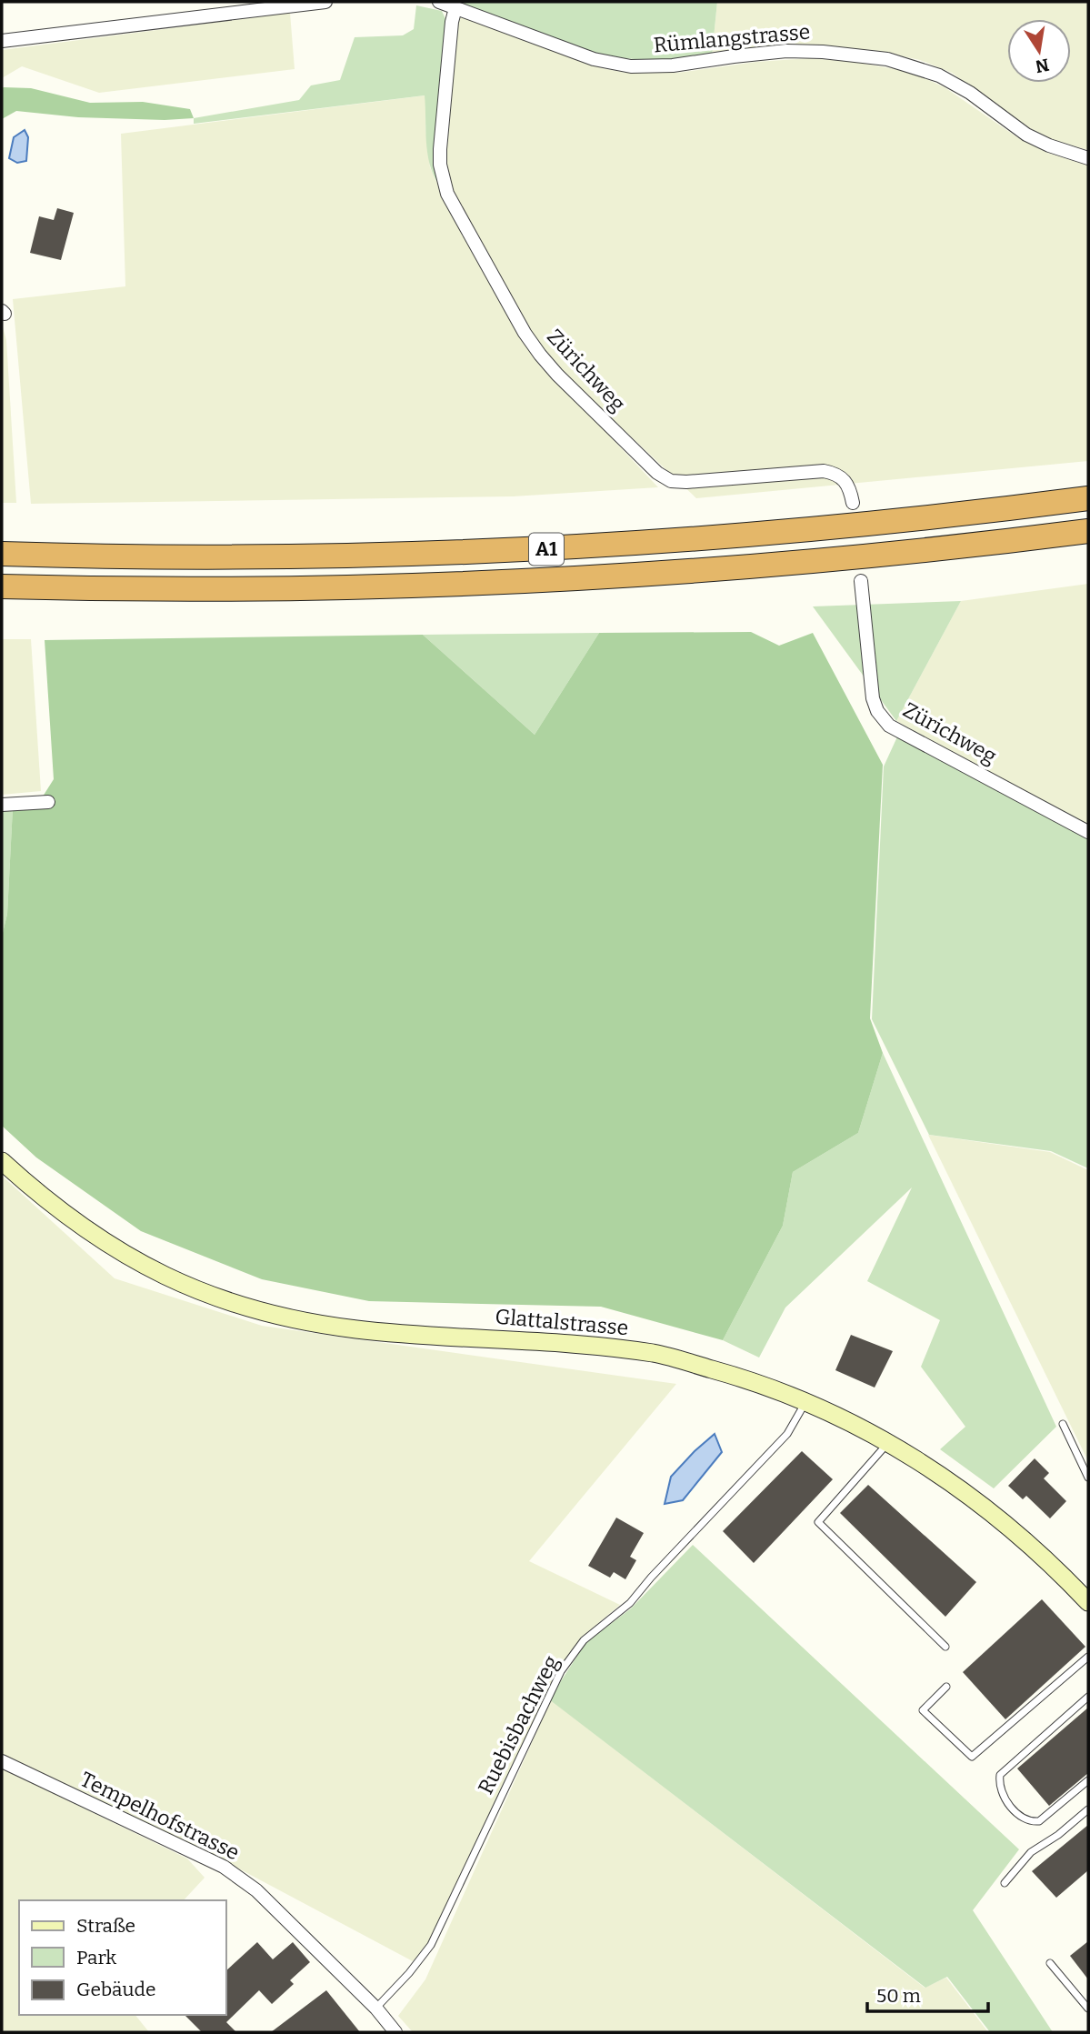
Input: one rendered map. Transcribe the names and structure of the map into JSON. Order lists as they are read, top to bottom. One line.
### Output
{"streets":{"highway":["A1"],"street":["Rümlangstrasse","Zürichweg","Glattalstrasse","Tempelhofstrasse"],"lane":["Ruebisbachweg"]},"crossings":[["Rümlangstrasse","Zürichweg"],["Glattalstrasse","Ruebisbachweg"],["Ruebisbachweg","Tempelhofstrasse"]],"legend":["Straße","Park","Gebäude"],"scale_bar":"50 m","north":"bottom"}
